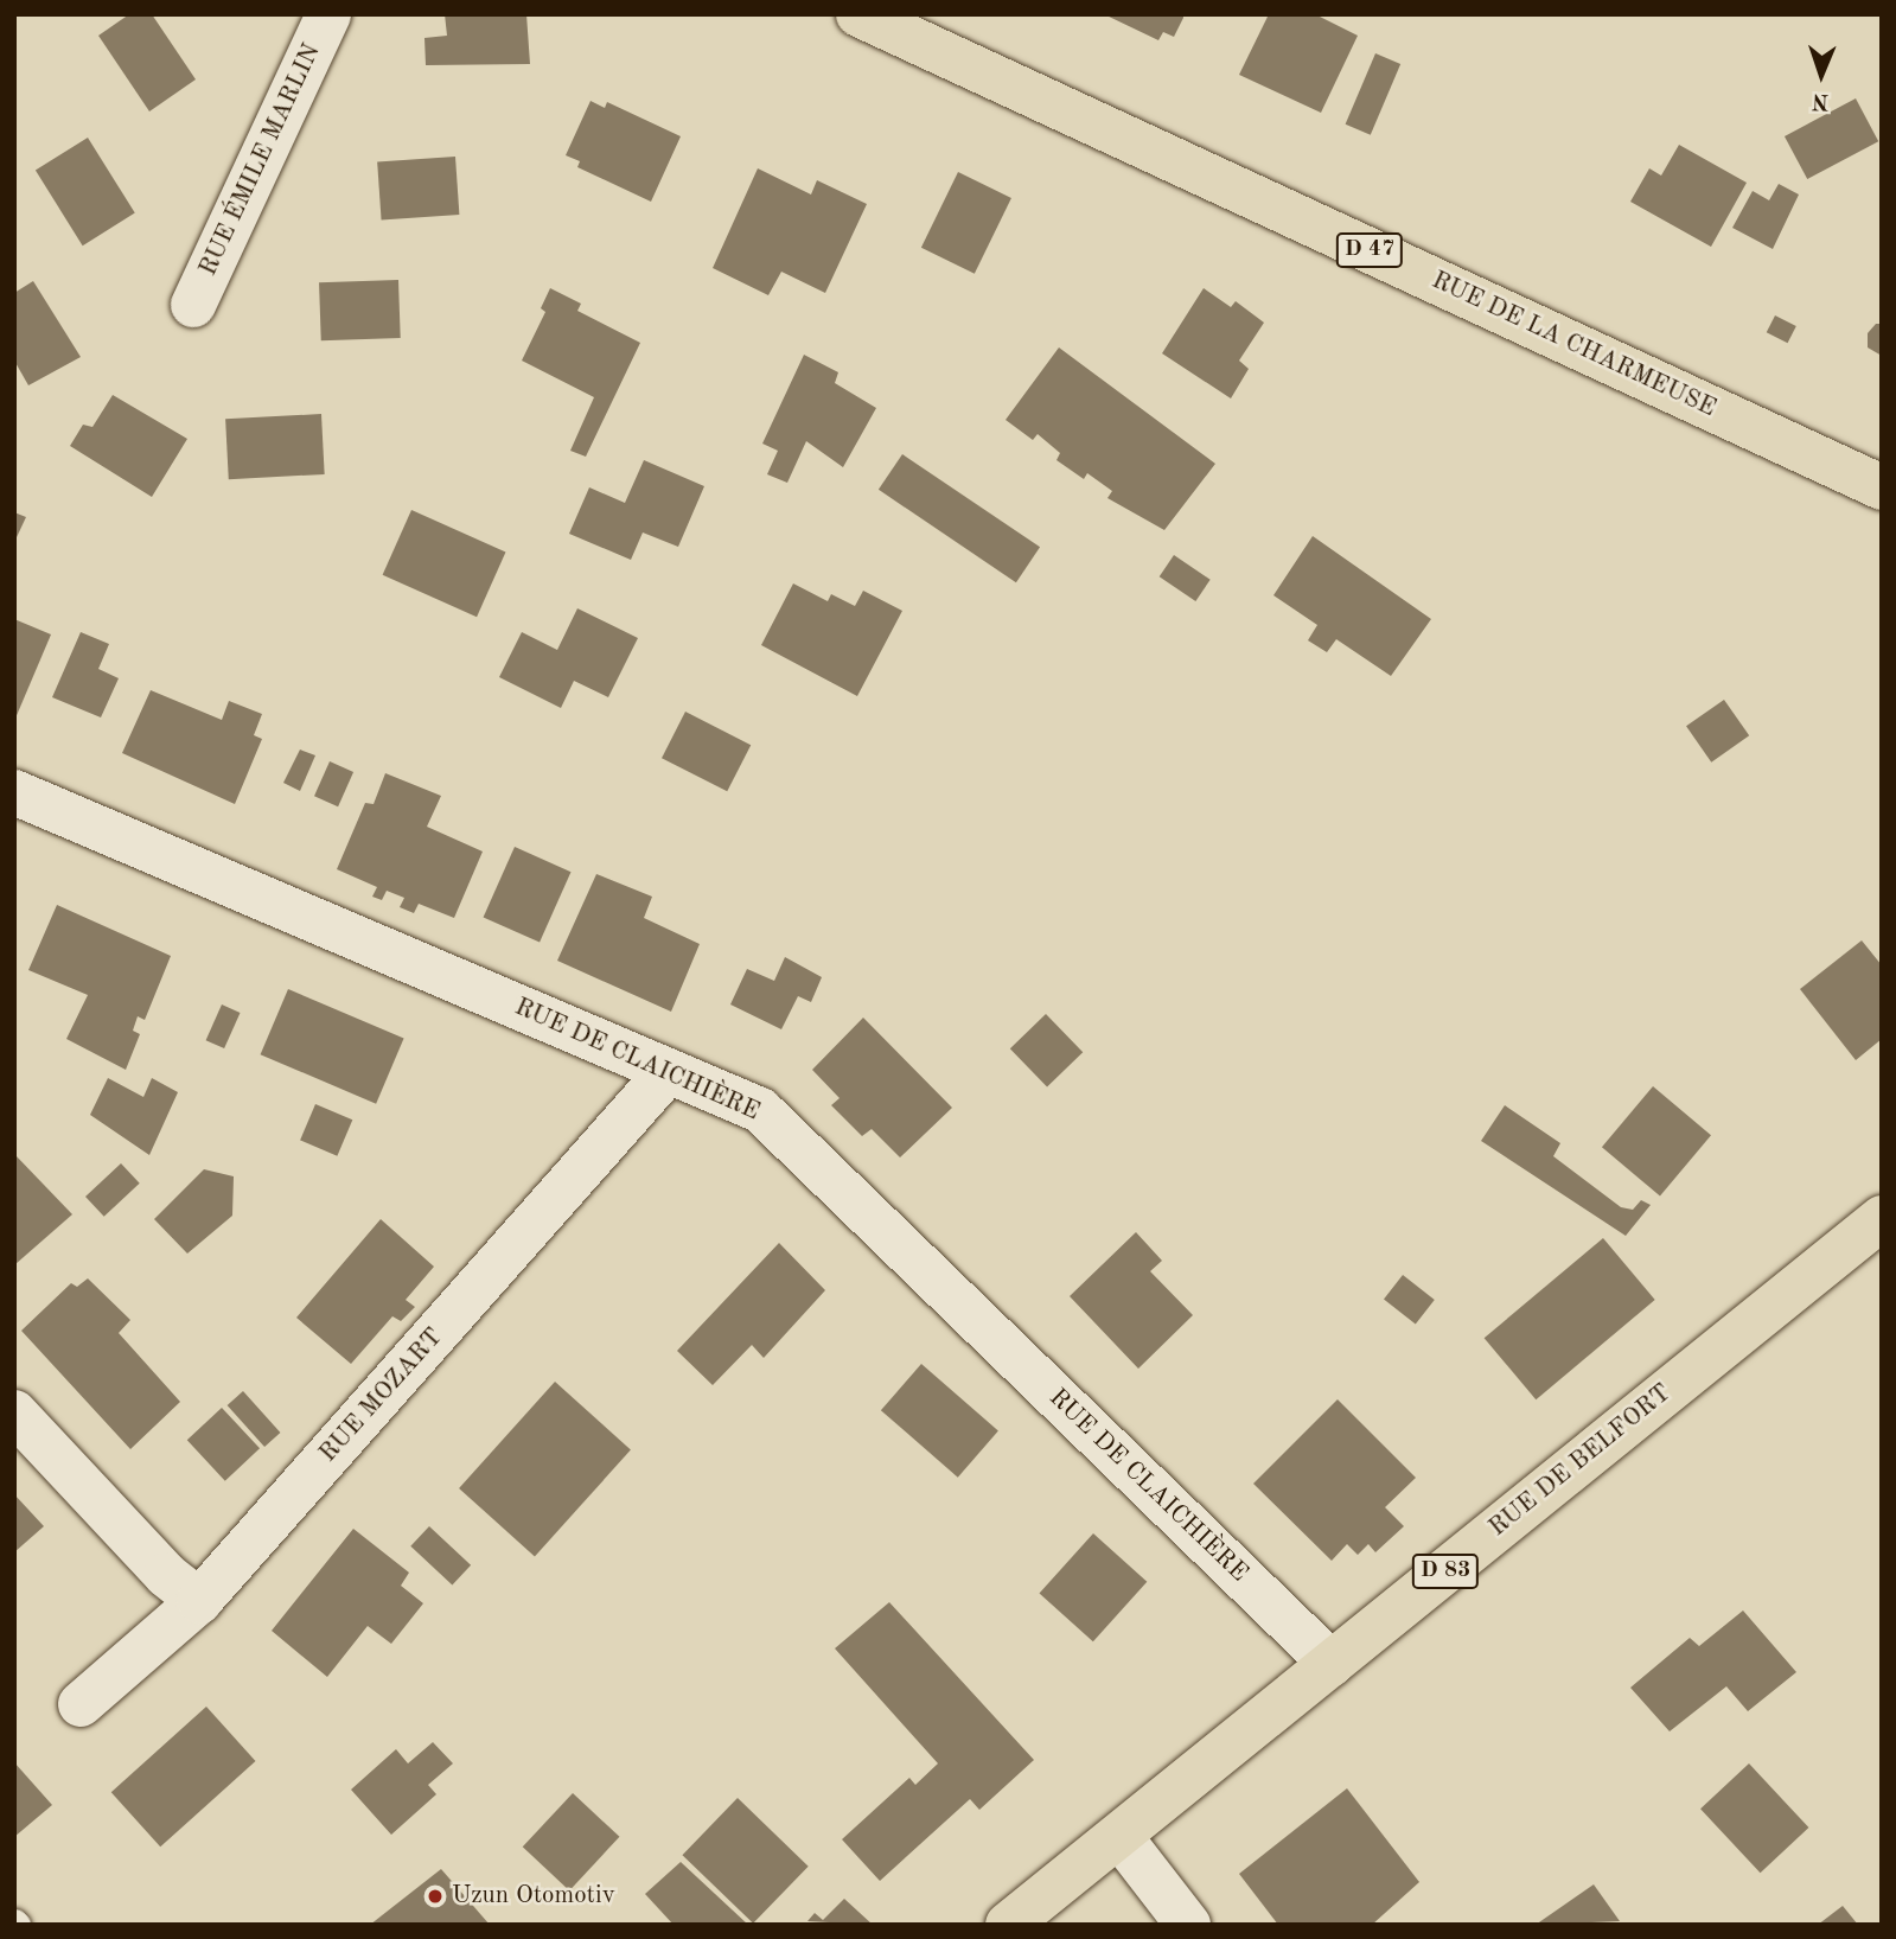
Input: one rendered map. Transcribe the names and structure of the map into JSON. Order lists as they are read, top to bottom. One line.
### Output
{"streets":{"main road":["D 47","RUE DE LA CHARMEUSE","RUE DE BELFORT","D 83"],"street":["RUE ÉMILE MARLIN","RUE DE CLAICHIÈRE","RUE MOZART"]},"crossings":[["RUE DE CLAICHIÈRE","RUE MOZART"],["RUE DE CLAICHIÈRE","RUE DE BELFORT"]],"places":["Uzun Otomotiv"],"north":"bottom"}
